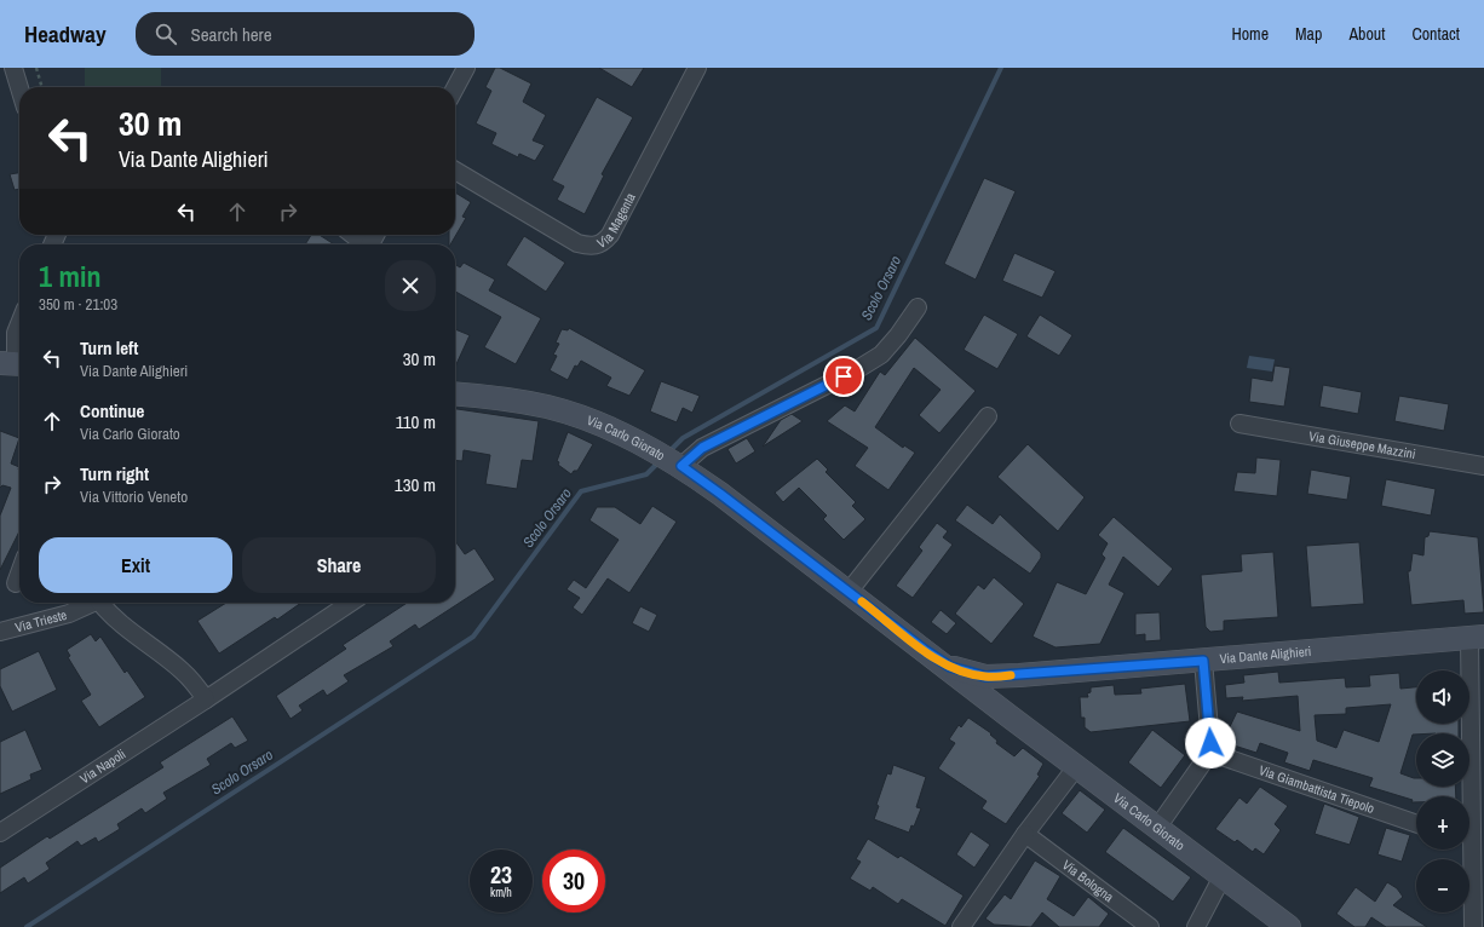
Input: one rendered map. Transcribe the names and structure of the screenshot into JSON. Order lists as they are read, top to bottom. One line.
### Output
{"streets":{"street":["Via Magenta","Via Carlo Giorato","Via Giuseppe Mazzini","Via Trieste","Via Dante Alighieri","Via Napoli","Via Giambattista Tiepolo","Via Bologna"]},"crossings":[["Via Carlo Giorato","Via Dante Alighieri"]],"water":["Scolo Orsaro"],"page":{"header":"Headway","search":"Search here","nav":["Home","Map","About","Contact"],"turn":["30 m","Via Dante Alighieri"],"heading":["1 min","350 m · 21:03"],"list":[{"name":"Turn left","note":"Via Dante Alighieri","value":"30 m"},{"name":"Continue","note":"Via Carlo Giorato","value":"110 m"},{"name":"Turn right","note":"Via Vittorio Veneto","value":"130 m"}],"buttons":["Exit","Share"],"map_buttons":["+","−"],"speed":"23 km/h","limit":"30"}}
